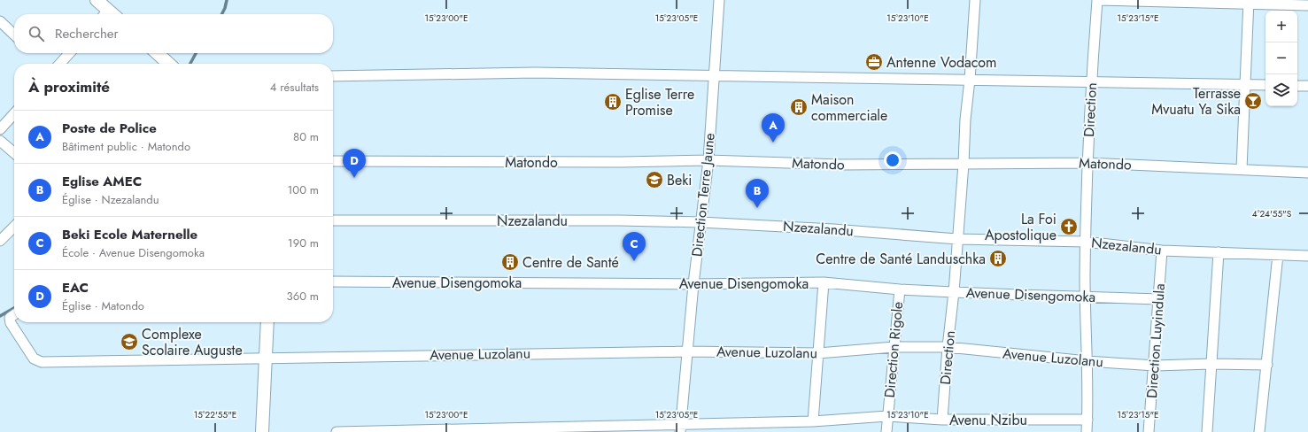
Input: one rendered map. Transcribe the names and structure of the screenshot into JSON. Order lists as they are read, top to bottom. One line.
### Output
{"streets":{"street":["Direction","Matondo","Direction Terre Jaune","Nzezalandu","Avenue Disengomoka","Direction Luyindula","Direction Rigole","Avenue Luzolanu","Avenu Nzibu"]},"crossings":[["Direction","Matondo"],["Direction","Nzezalandu"],["Direction","Avenue Disengomoka"],["Direction","Avenue Luzolanu"],["Direction","Avenu Nzibu"],["Matondo","Direction Terre Jaune"],["Direction Terre Jaune","Nzezalandu"],["Direction Terre Jaune","Avenue Disengomoka"],["Direction Terre Jaune","Avenue Luzolanu"],["Direction Terre Jaune","Avenu Nzibu"],["Nzezalandu","Direction Luyindula"],["Avenue Disengomoka","Direction Luyindula"],["Avenue Disengomoka","Direction Rigole"],["Direction Luyindula","Avenue Luzolanu"],["Direction Rigole","Avenue Luzolanu"],["Direction Rigole","Avenu Nzibu"]],"places":{"office":["Antenne Vodacom"],"bar":["Terrasse Mvuatu Ya Sika"],"building":["Eglise Terre Promise","Maison commerciale","Centre de Santé Landuschka","Centre de Santé"],"school or university":["Beki","Complexe Scolaire Auguste"],"church":["La Foi Apostolique"]},"page":{"map_buttons":["+","−"],"search":"Rechercher","heading":["À proximité","4 résultats"],"list":[{"mark":"A","name":"Poste de Police","note":"Bâtiment public · Matondo","value":"80 m"},{"mark":"B","name":"Eglise AMEC","note":"Église · Nzezalandu","value":"100 m"},{"mark":"C","name":"Beki Ecole Maternelle","note":"École · Avenue Disengomoka","value":"190 m"},{"mark":"D","name":"EAC","note":"Église · Matondo","value":"360 m"}],"pins":["A","D","B","C"]},"coordinates":["15°23'00\"E","15°23'05\"E","15°23'10\"E","15°23'15\"E","4°24'55\"S","15°22'55\"E"]}
